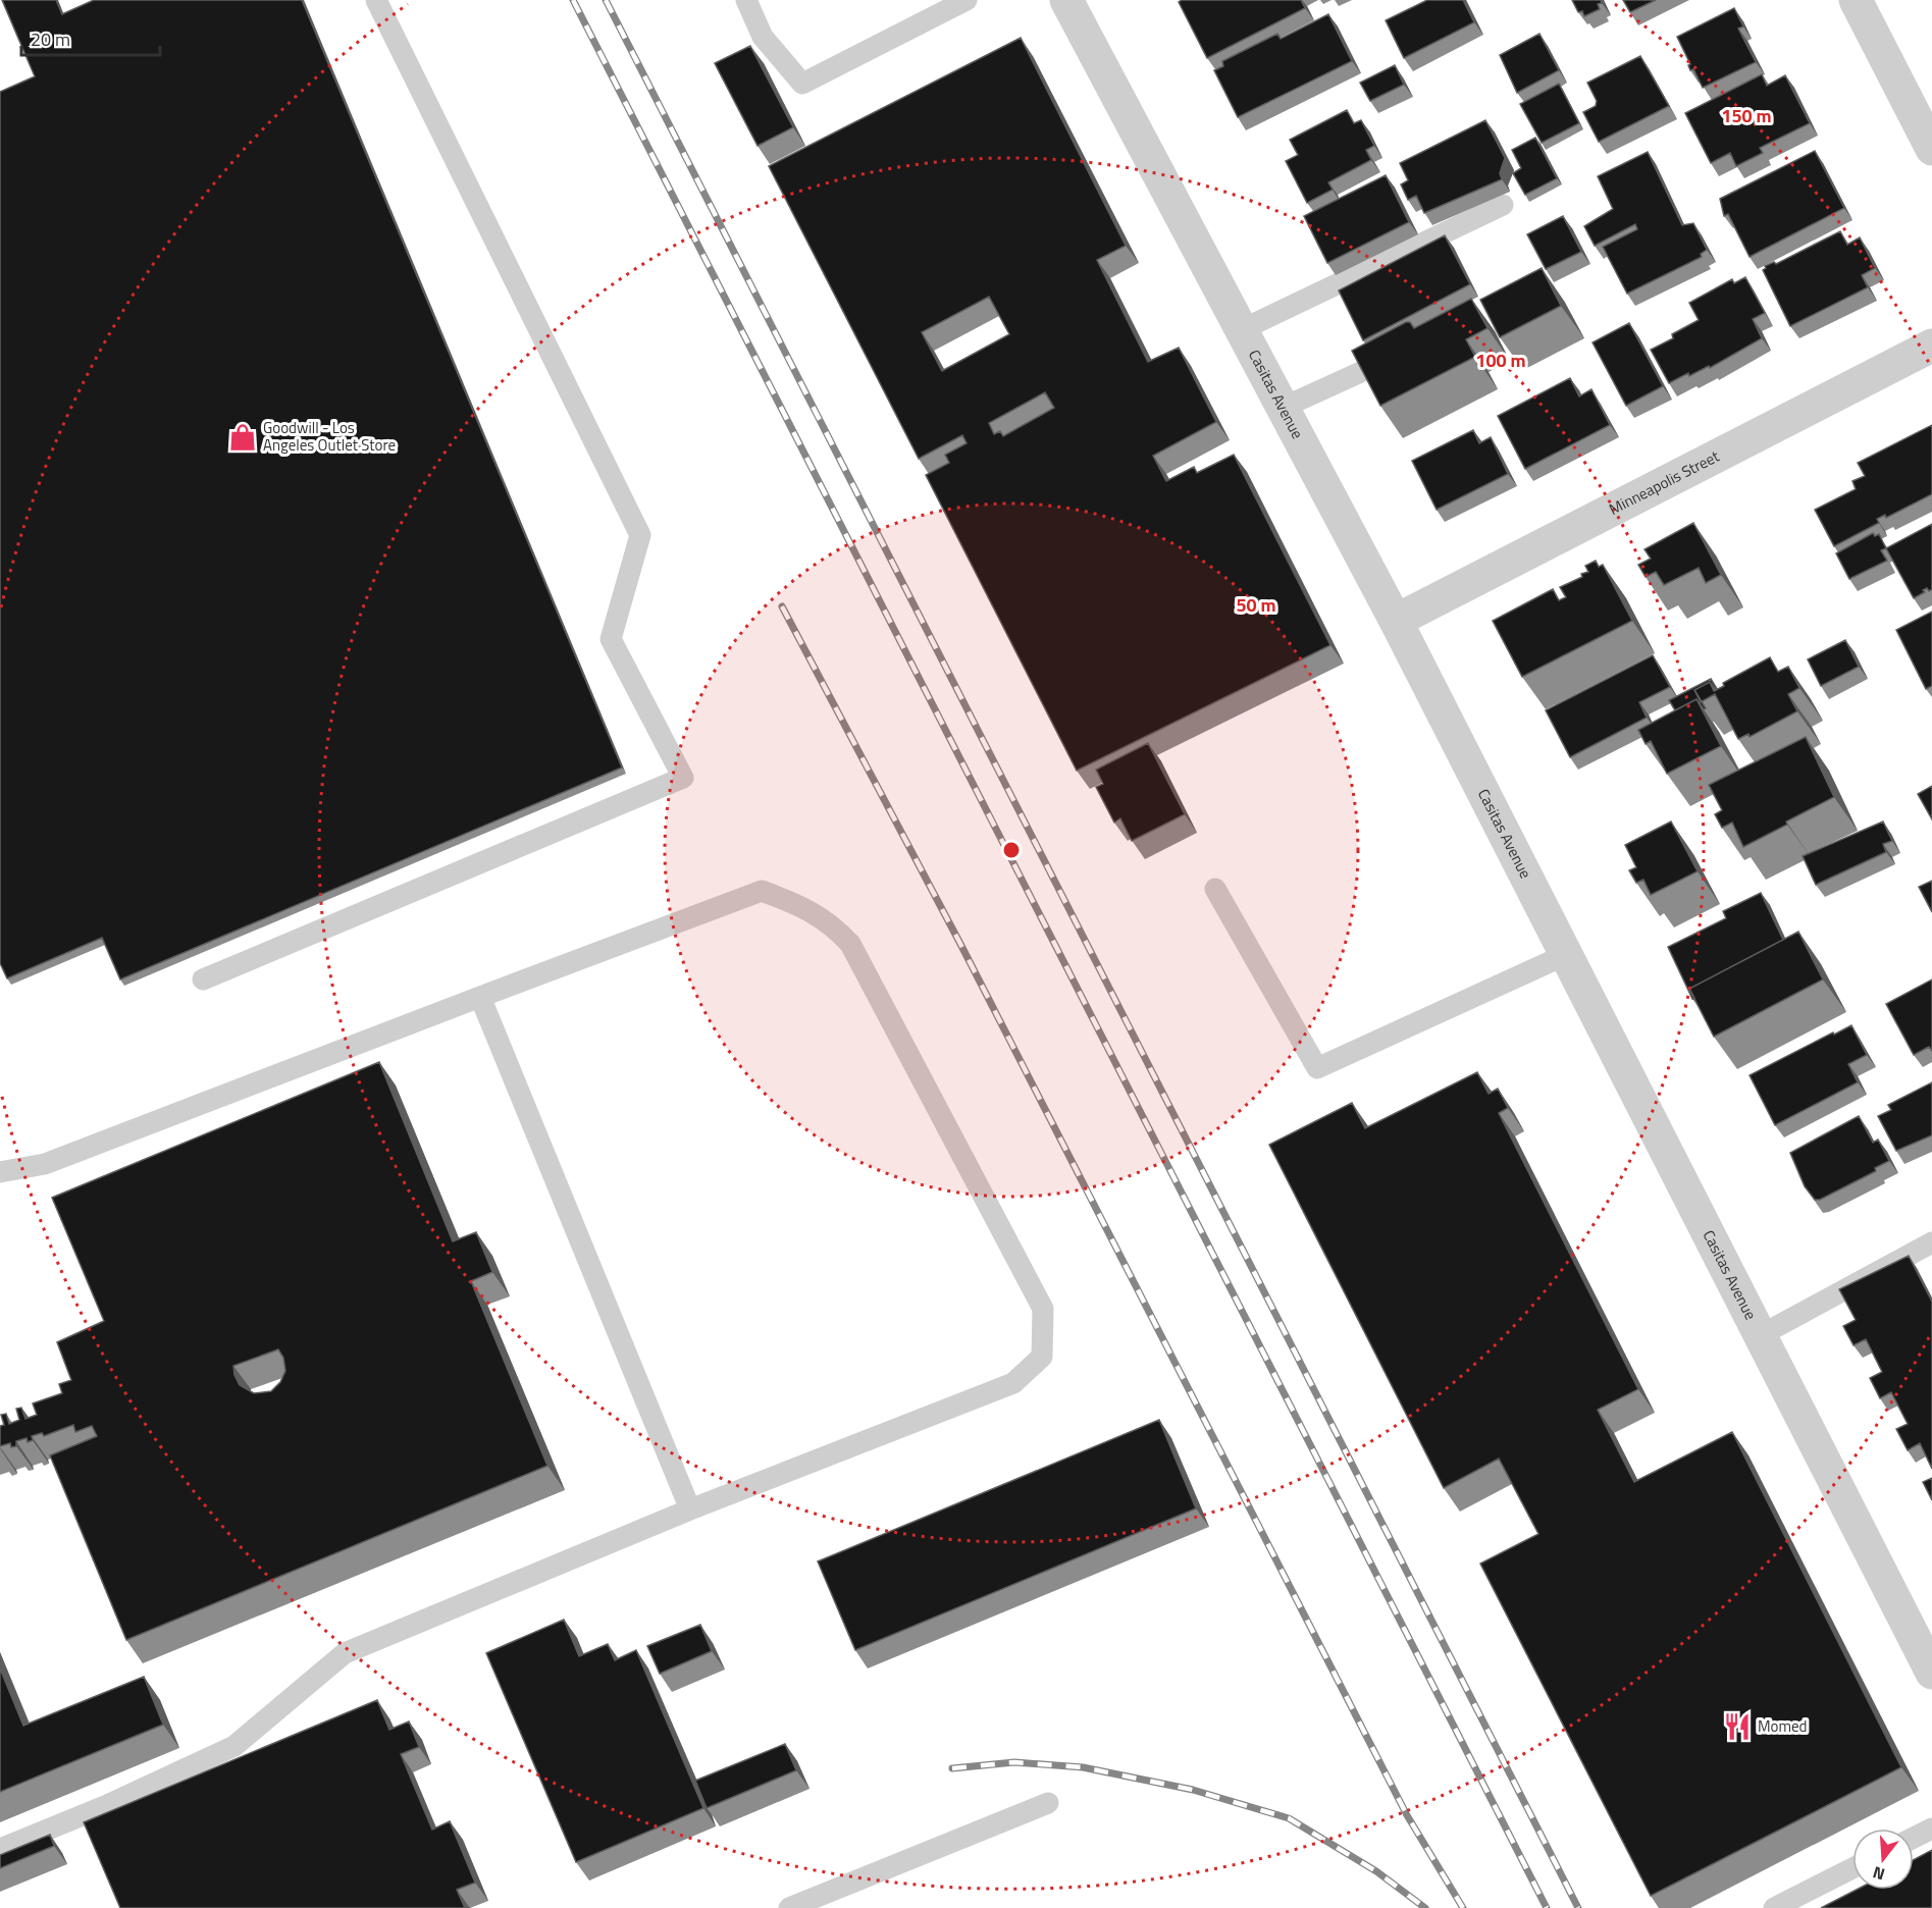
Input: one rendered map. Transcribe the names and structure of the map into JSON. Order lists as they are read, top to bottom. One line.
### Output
{"streets":{"street":["Casitas Avenue","Minneapolis Street"]},"crossings":[["Casitas Avenue","Minneapolis Street"]],"places":{"shop":["Goodwill - Los Angeles Outlet Store"],"restaurant":["Momed"]},"scale_bar":"20 m","north":"bottom","rings":["150 m","100 m","50 m"]}
